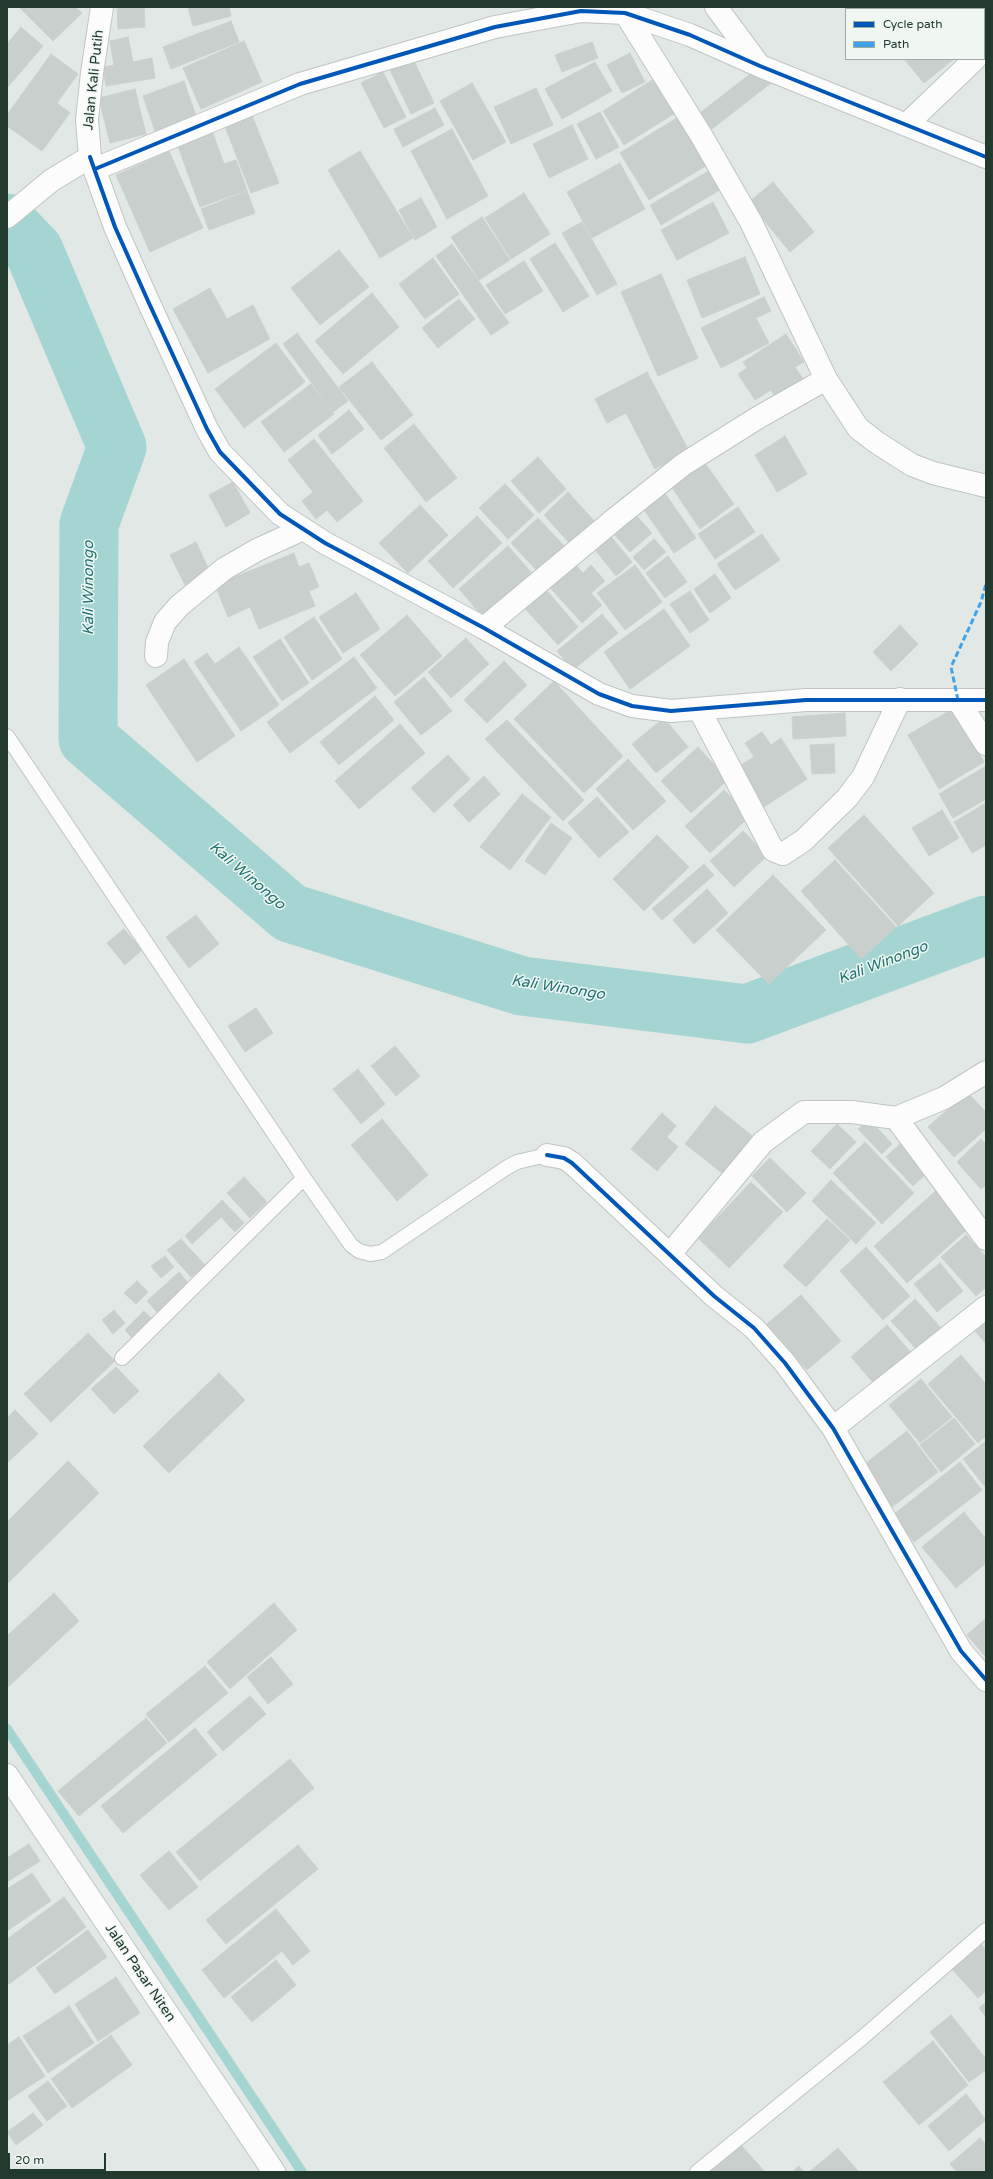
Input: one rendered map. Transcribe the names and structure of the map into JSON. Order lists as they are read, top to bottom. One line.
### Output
{"streets":{"street":["Jalan Kali Putih","Jalan Pasar Niten"]},"water":["Kali Winongo"],"legend":["Cycle path","Path"],"scale_bar":"20 m"}
